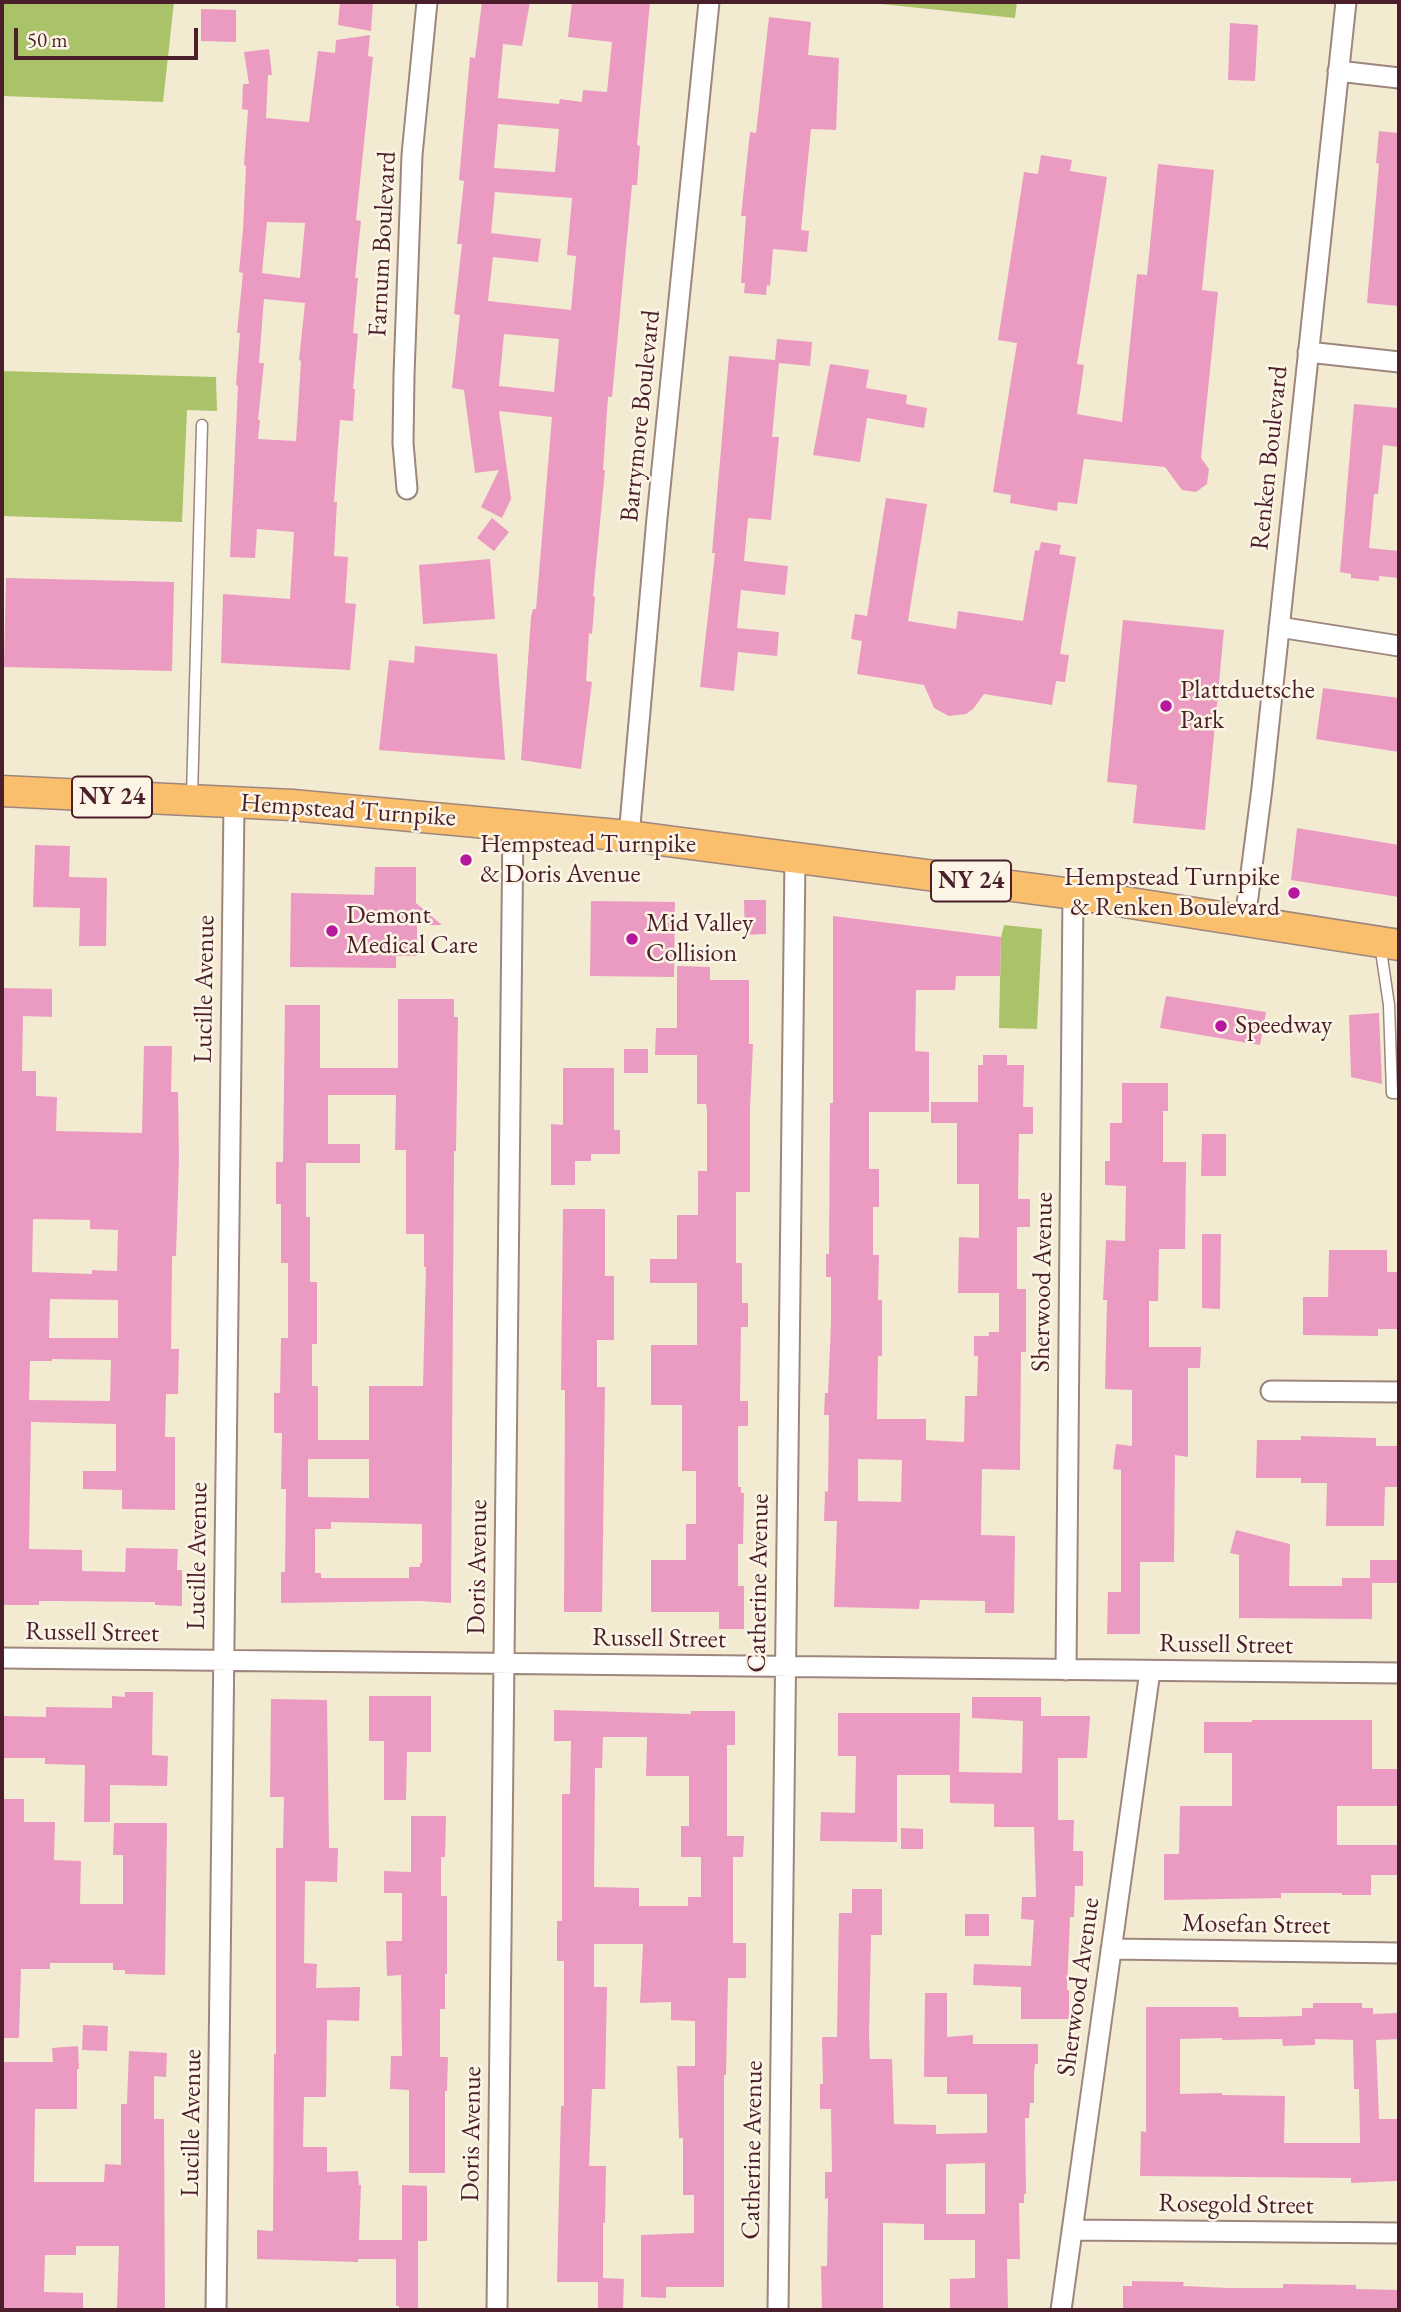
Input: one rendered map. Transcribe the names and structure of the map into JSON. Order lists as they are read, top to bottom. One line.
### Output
{"streets":{"main road":["NY 24","Hempstead Turnpike"],"street":["Farnum Boulevard","Barrymore Boulevard","Renken Boulevard","Lucille Avenue","Sherwood Avenue","Doris Avenue","Catherine Avenue","Russell Street","Mosefan Street","Rosegold Street"]},"crossings":[["Barrymore Boulevard","Hempstead Turnpike"],["Renken Boulevard","Hempstead Turnpike"],["Hempstead Turnpike","Lucille Avenue"],["Hempstead Turnpike","Sherwood Avenue"],["Hempstead Turnpike","Doris Avenue"],["Hempstead Turnpike","Catherine Avenue"],["Lucille Avenue","Russell Street"],["Sherwood Avenue","Russell Street"],["Sherwood Avenue","Mosefan Street"],["Sherwood Avenue","Rosegold Street"],["Doris Avenue","Russell Street"],["Catherine Avenue","Russell Street"]],"places":["Plattduetsche Park","Hempstead Turnpike & Doris Avenue","Hempstead Turnpike & Renken Boulevard","Demont Medical Care","Mid Valley Collision","Speedway"],"scale_bar":"50 m"}
